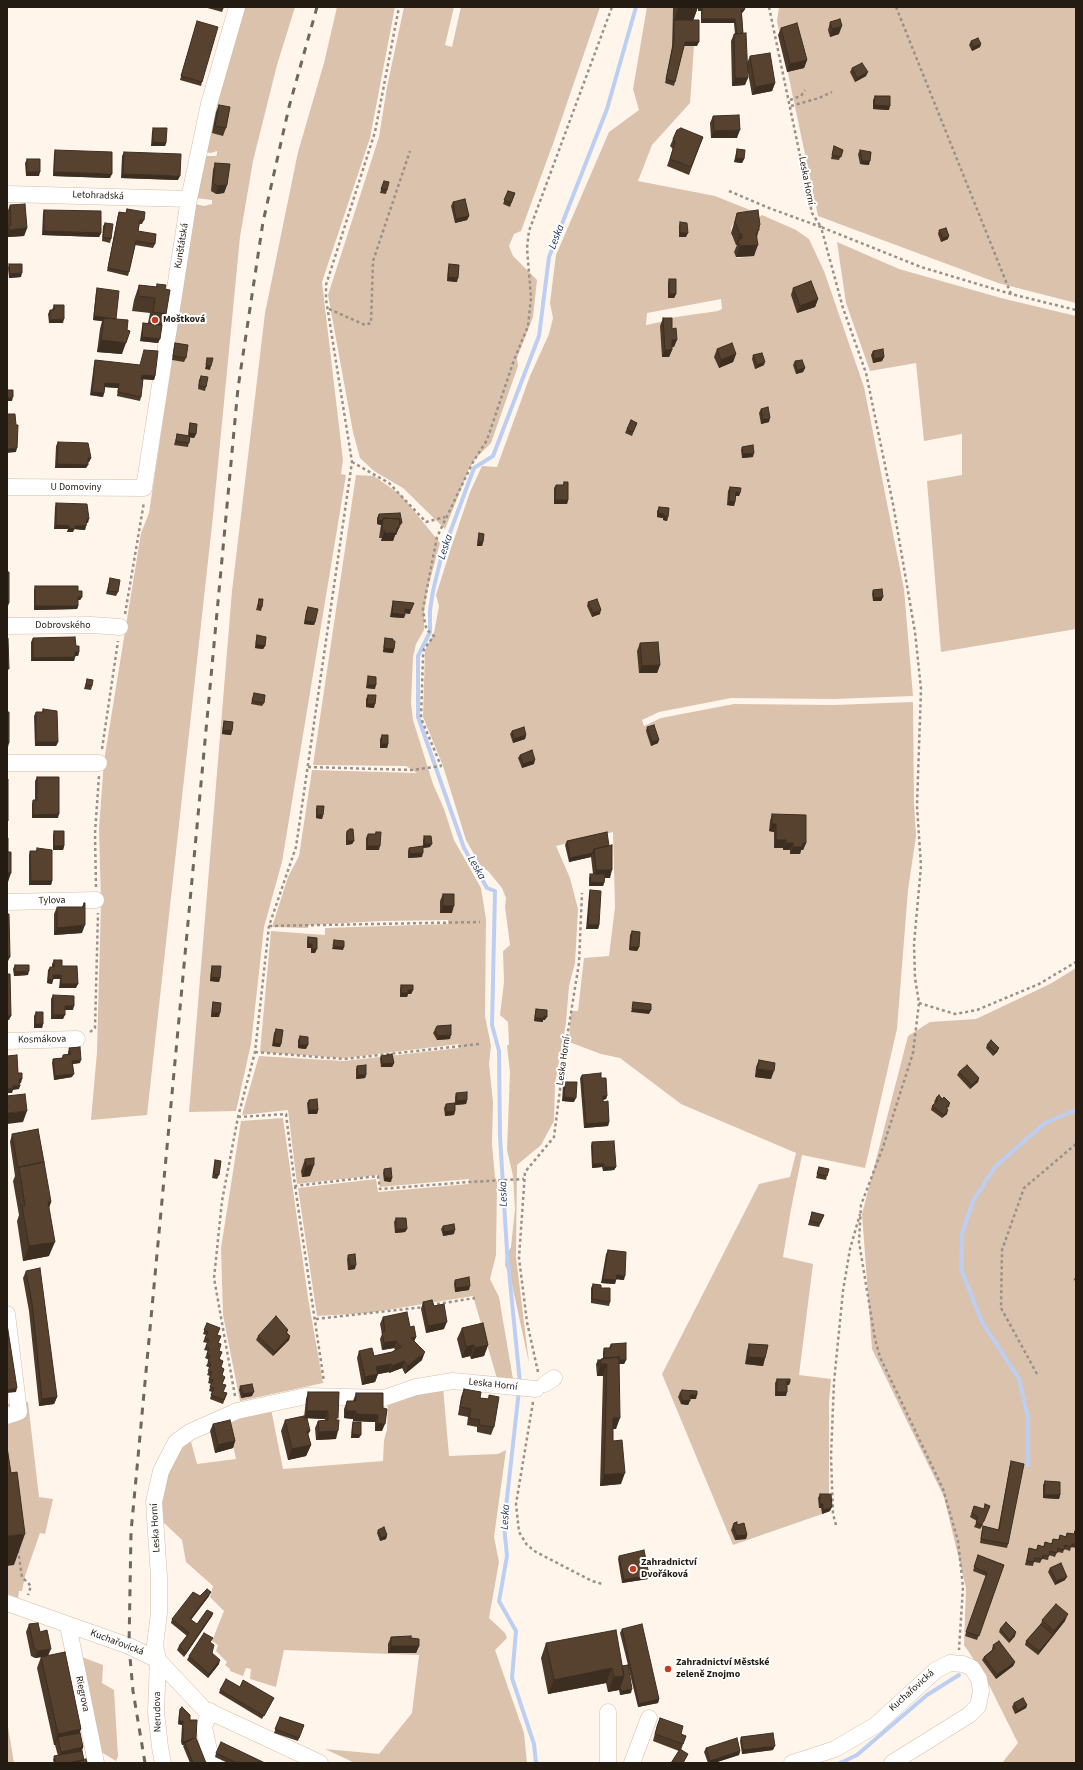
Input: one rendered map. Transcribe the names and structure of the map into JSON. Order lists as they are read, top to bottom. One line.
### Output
{"streets":{"street":["Leska Horní","Letohradská","Kunštátská","U Domoviny","Dobrovského","Tylova","Kosmákova","Kuchařovická","Riegrova","Nerudova"]},"crossings":[["Leska Horní","Kuchařovická"],["Leska Horní","Nerudova"],["Letohradská","Kunštátská"],["Kunštátská","U Domoviny"],["Kuchařovická","Riegrova"],["Kuchařovická","Nerudova"]],"water":["Leska"],"places":["Moštková","Zahradnictví Dvořáková","Zahradnictví Městské zeleně Znojmo"]}
